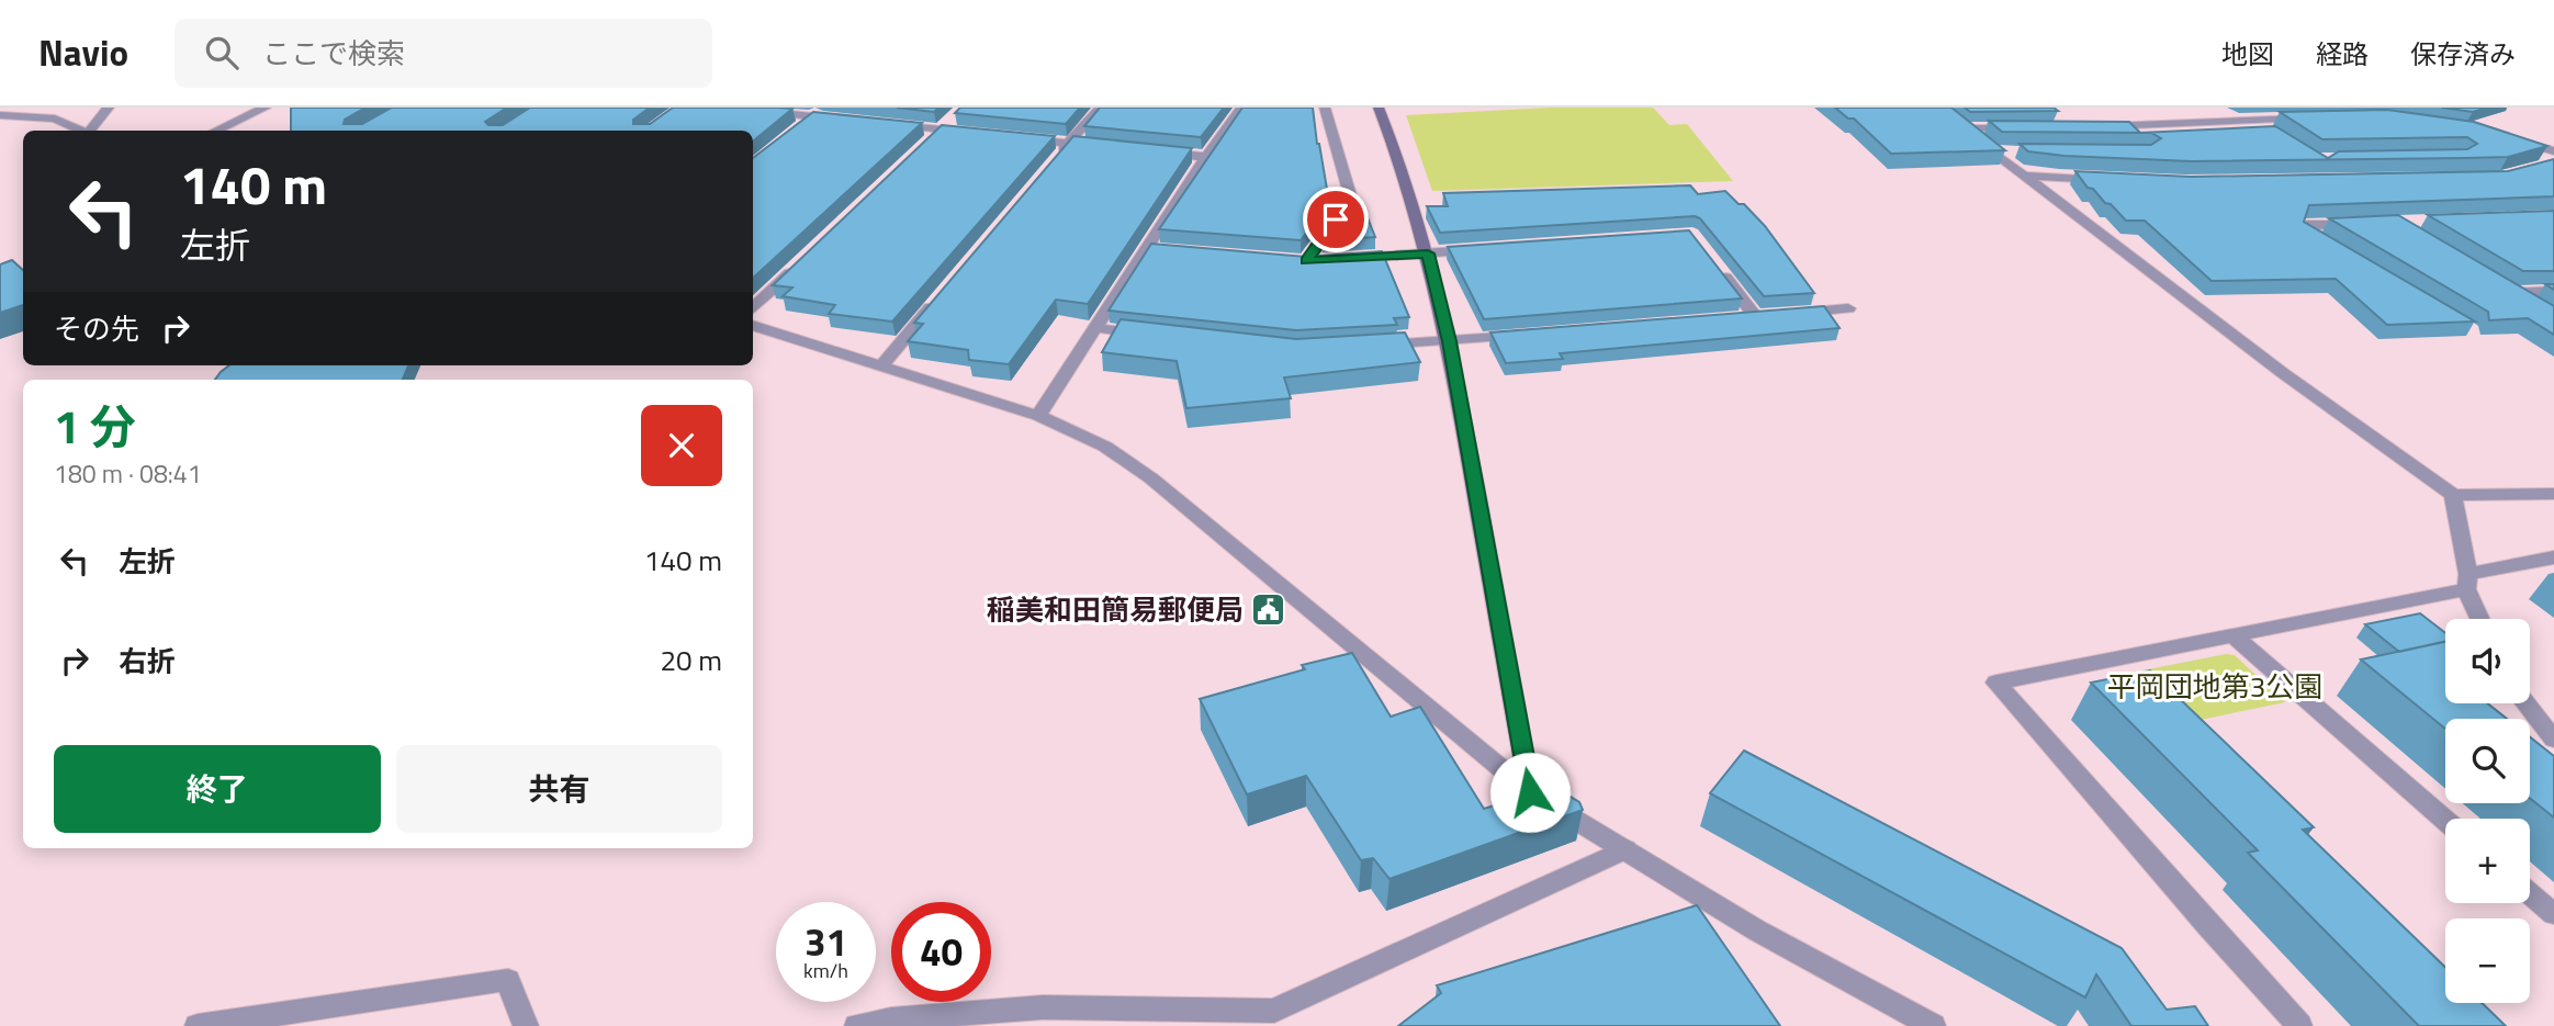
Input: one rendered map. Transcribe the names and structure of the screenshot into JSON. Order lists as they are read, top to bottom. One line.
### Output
{"parks":["平岡団地第3公園"],"places":{"public building":["稲美和田簡易郵便局"]},"page":{"header":"Navio","search":"ここで検索","nav":["地図","経路","保存済み"],"turn":["140 m","左折"],"then":"その先","heading":["1 分","180 m · 08:41"],"list":[{"name":"左折","value":"140 m"},{"name":"右折","value":"20 m"}],"map_buttons":["+","−"],"buttons":["終了","共有"],"speed":"31 km/h","limit":"40"}}
